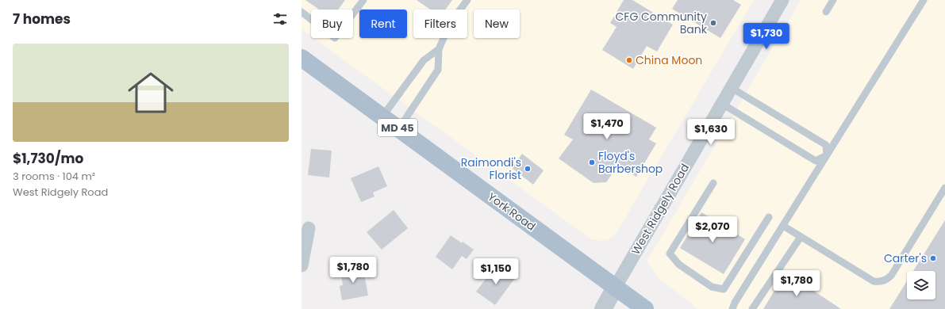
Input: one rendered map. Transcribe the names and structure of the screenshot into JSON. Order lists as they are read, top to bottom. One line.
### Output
{"streets":{"main road":["MD 45","York Road"],"street":["West Ridgely Road"]},"crossings":[["West Ridgely Road","York Road"]],"places":["CFG Community Bank","China Moon","Floyd's Barbershop","Raimondi's Florist","Carter's"],"page":{"heading":"7 homes","chip":["Buy","Rent","Filters","New"],"price":["$1,730","$1,470","$1,630","$2,070","$1,780","$1,150","$1,780"],"list":[{"name":"$1,730/mo","note":"3 rooms · 104 m² · West Ridgely Road"}]}}
